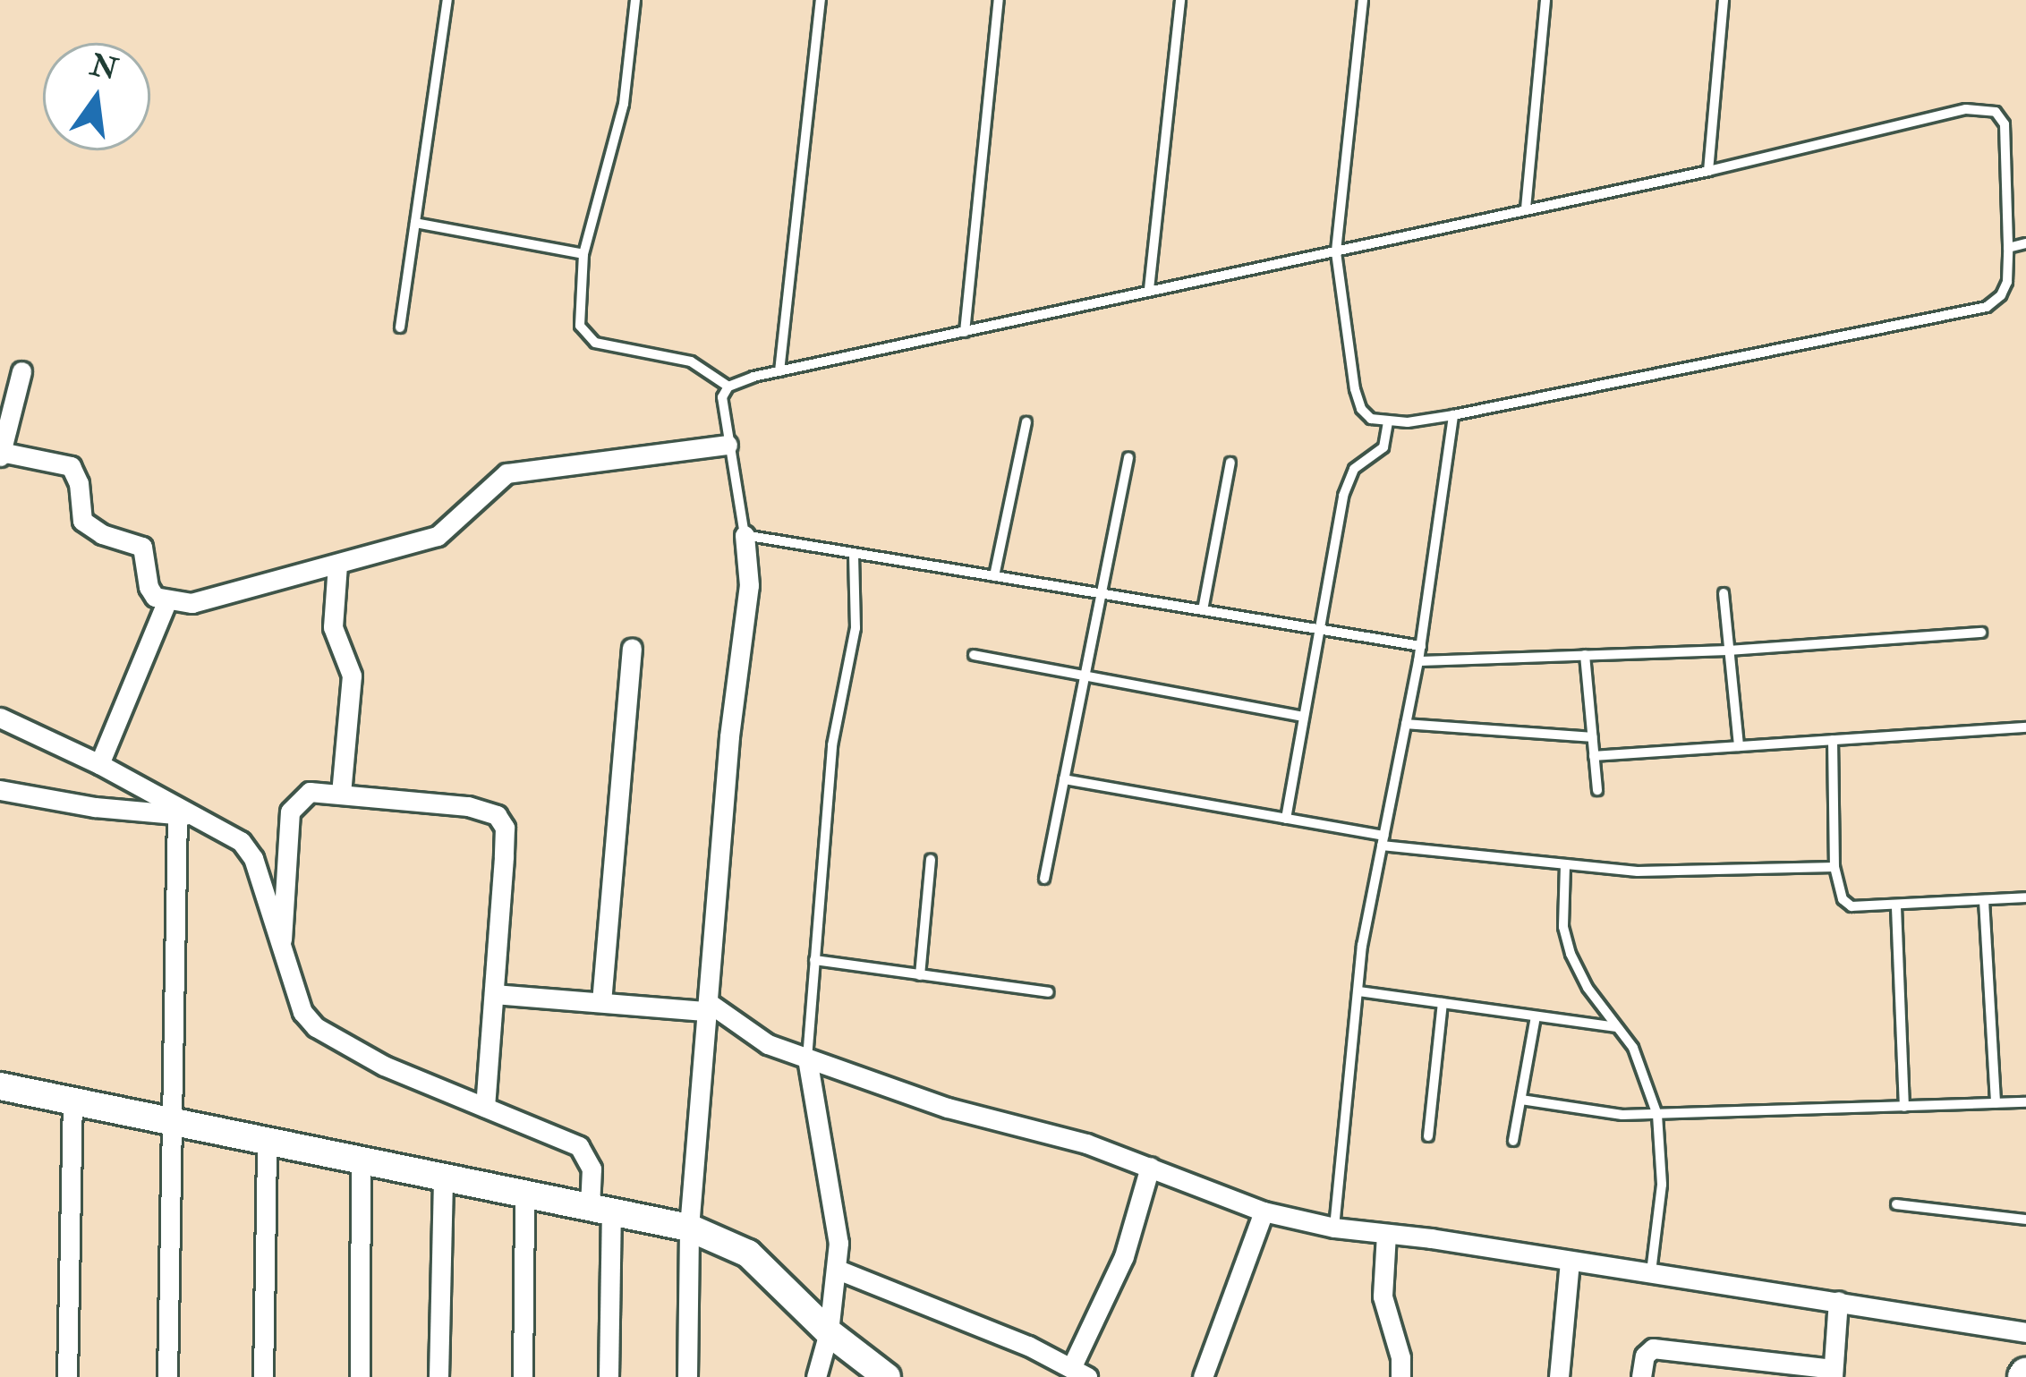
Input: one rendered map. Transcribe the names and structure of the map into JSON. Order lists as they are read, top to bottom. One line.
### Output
{"north":"top"}
